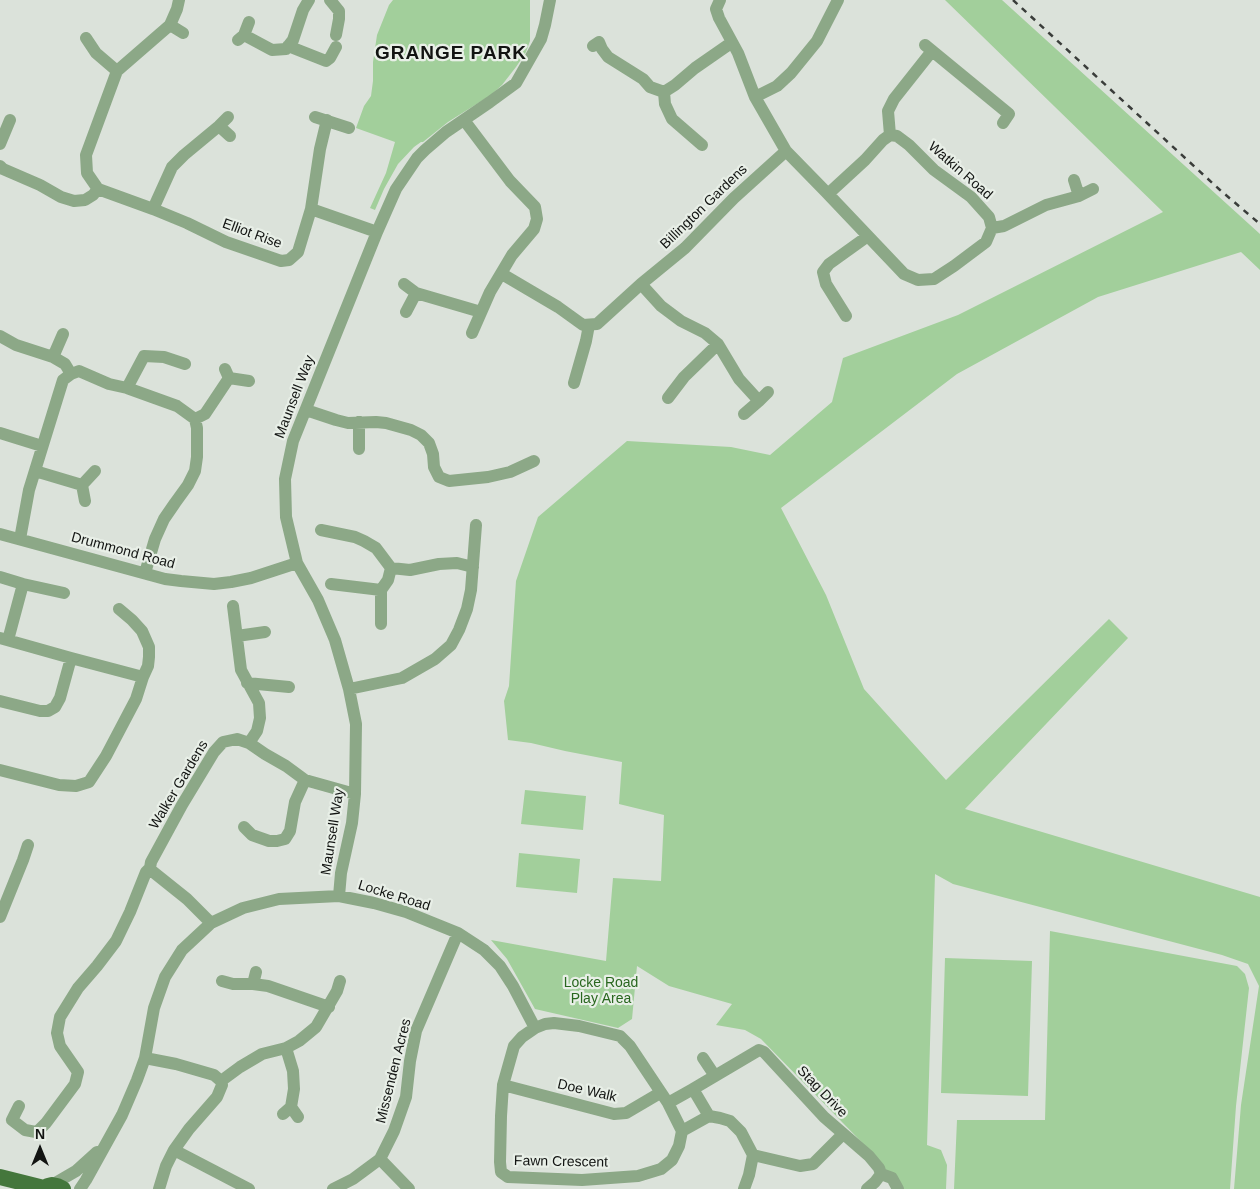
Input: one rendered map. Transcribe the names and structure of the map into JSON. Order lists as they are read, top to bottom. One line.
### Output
{"streets":{"street":["Watkin Road","Billington Gardens","Elliot Rise","Maunsell Way","Drummond Road","Walker Gardens","Locke Road","Missenden Acres","Doe Walk","Stag Drive","Fawn Crescent"]},"crossings":[["Maunsell Way","Drummond Road"],["Maunsell Way","Walker Gardens"],["Maunsell Way","Locke Road"],["Locke Road","Missenden Acres"],["Locke Road","Fawn Crescent"],["Doe Walk","Fawn Crescent"],["Stag Drive","Fawn Crescent"]],"districts":["GRANGE PARK"],"parks":["Locke Road Play Area"],"north":"top"}
